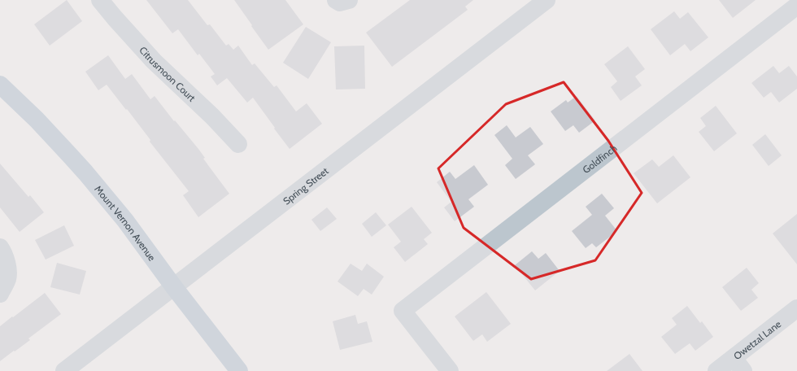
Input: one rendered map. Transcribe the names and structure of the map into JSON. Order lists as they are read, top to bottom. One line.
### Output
{"streets":{"main road":["Mount Vernon Avenue"],"street":["Citrusmoon Court","Goldfinch","Spring Street","Owetzal Lane"]},"crossings":[["Spring Street","Mount Vernon Avenue"]]}
